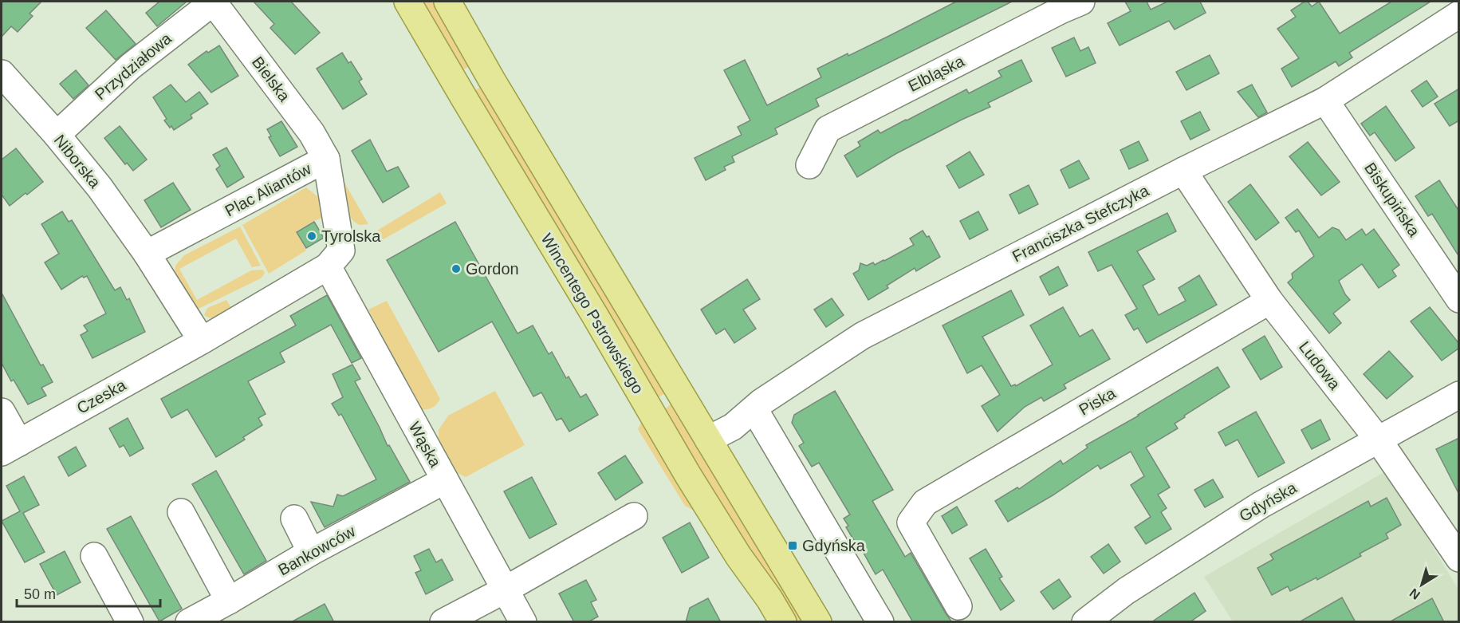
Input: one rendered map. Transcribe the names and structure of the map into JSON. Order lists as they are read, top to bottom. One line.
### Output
{"streets":{"main road":["Wincentego Pstrowskiego"],"street":["Przydziałowa","Elbląska","Bielska","Niborska","Plac Aliantów","Biskupińska","Franciszka Stefczyka","Ludowa","Czeska","Piska","Wąska","Gdyńska","Bankowców"]},"crossings":[["Przydziałowa","Bielska"],["Przydziałowa","Niborska"],["Bielska","Plac Aliantów"],["Niborska","Plac Aliantów"],["Plac Aliantów","Czeska"],["Plac Aliantów","Wąska"],["Biskupińska","Franciszka Stefczyka"],["Franciszka Stefczyka","Ludowa"],["Ludowa","Piska"],["Ludowa","Gdyńska"],["Wąska","Bankowców"]],"places":{"other":["Tyrolska","Gordon"],"transit":["Gdyńska"]},"scale_bar":"50 m","north":"bottom left"}
